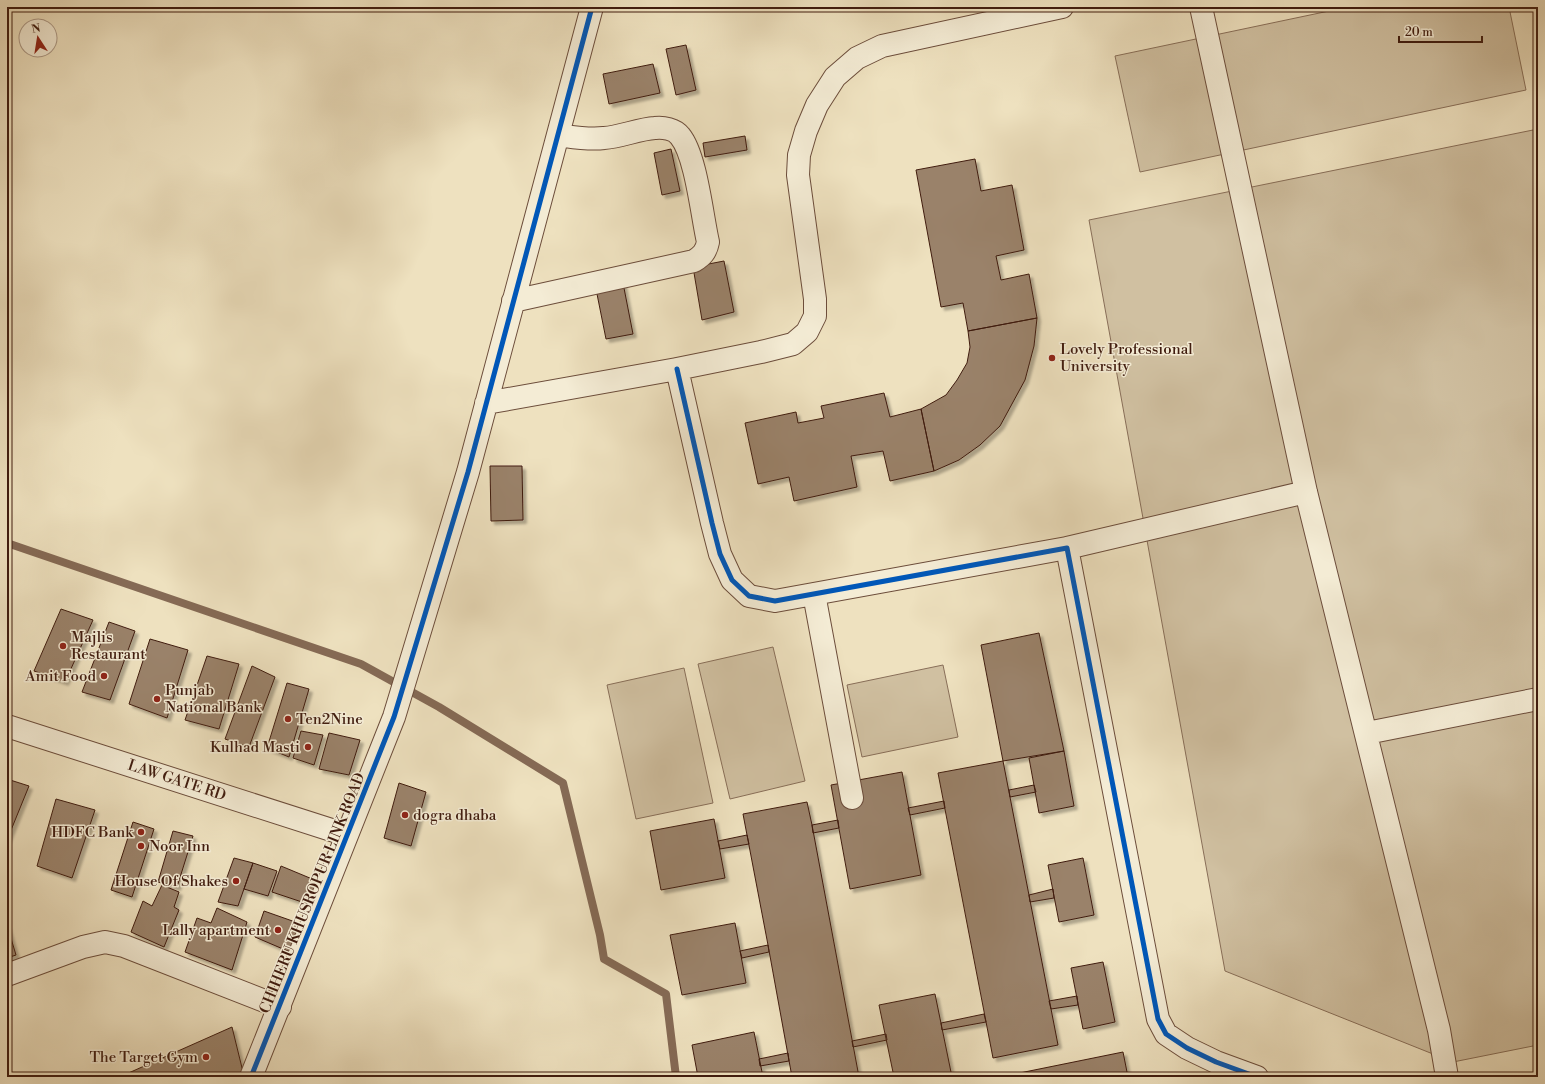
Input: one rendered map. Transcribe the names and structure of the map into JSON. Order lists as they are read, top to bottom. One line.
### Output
{"streets":{"street":["LAW GATE RD","CHIHERU KHUSROPUR LINK ROAD"]},"crossings":[["LAW GATE RD","CHIHERU KHUSROPUR LINK ROAD"]],"places":["Lovely Professional University","Majlis Restaurant","Amit Food","Punjab National Bank","Ten2Nine","Kulhad Masti","dogra dhaba","HDFC Bank","Noor Inn","House Of Shakes","Lally apartment","The Target Gym"],"scale_bar":"20 m","north":"top"}
